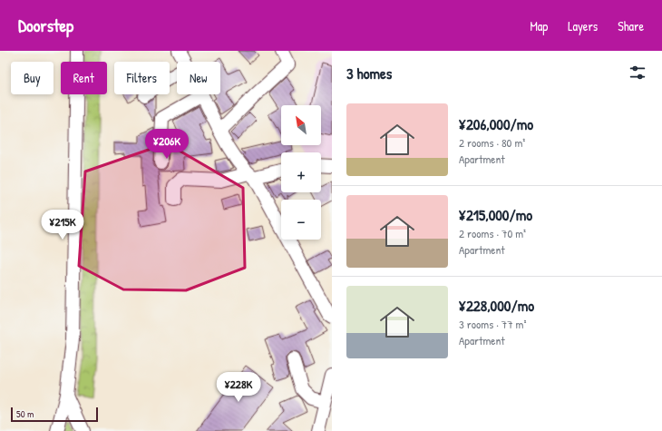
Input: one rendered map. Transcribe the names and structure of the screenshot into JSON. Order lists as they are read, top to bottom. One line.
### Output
{"scale_bar":"50 m","north":"top left","page":{"header":"Doorstep","nav":["Map","Layers","Share"],"heading":"3 homes","chip":["Buy","Rent","Filters","New"],"list":[{"name":"¥206,000/mo","note":"2 rooms · 80 m² · Apartment"},{"name":"¥215,000/mo","note":"2 rooms · 70 m² · Apartment"},{"name":"¥228,000/mo","note":"3 rooms · 77 m² · Apartment"}],"map_buttons":["+","−"],"price":["¥206K","¥215K","¥228K"],"scale":"50 m"}}
